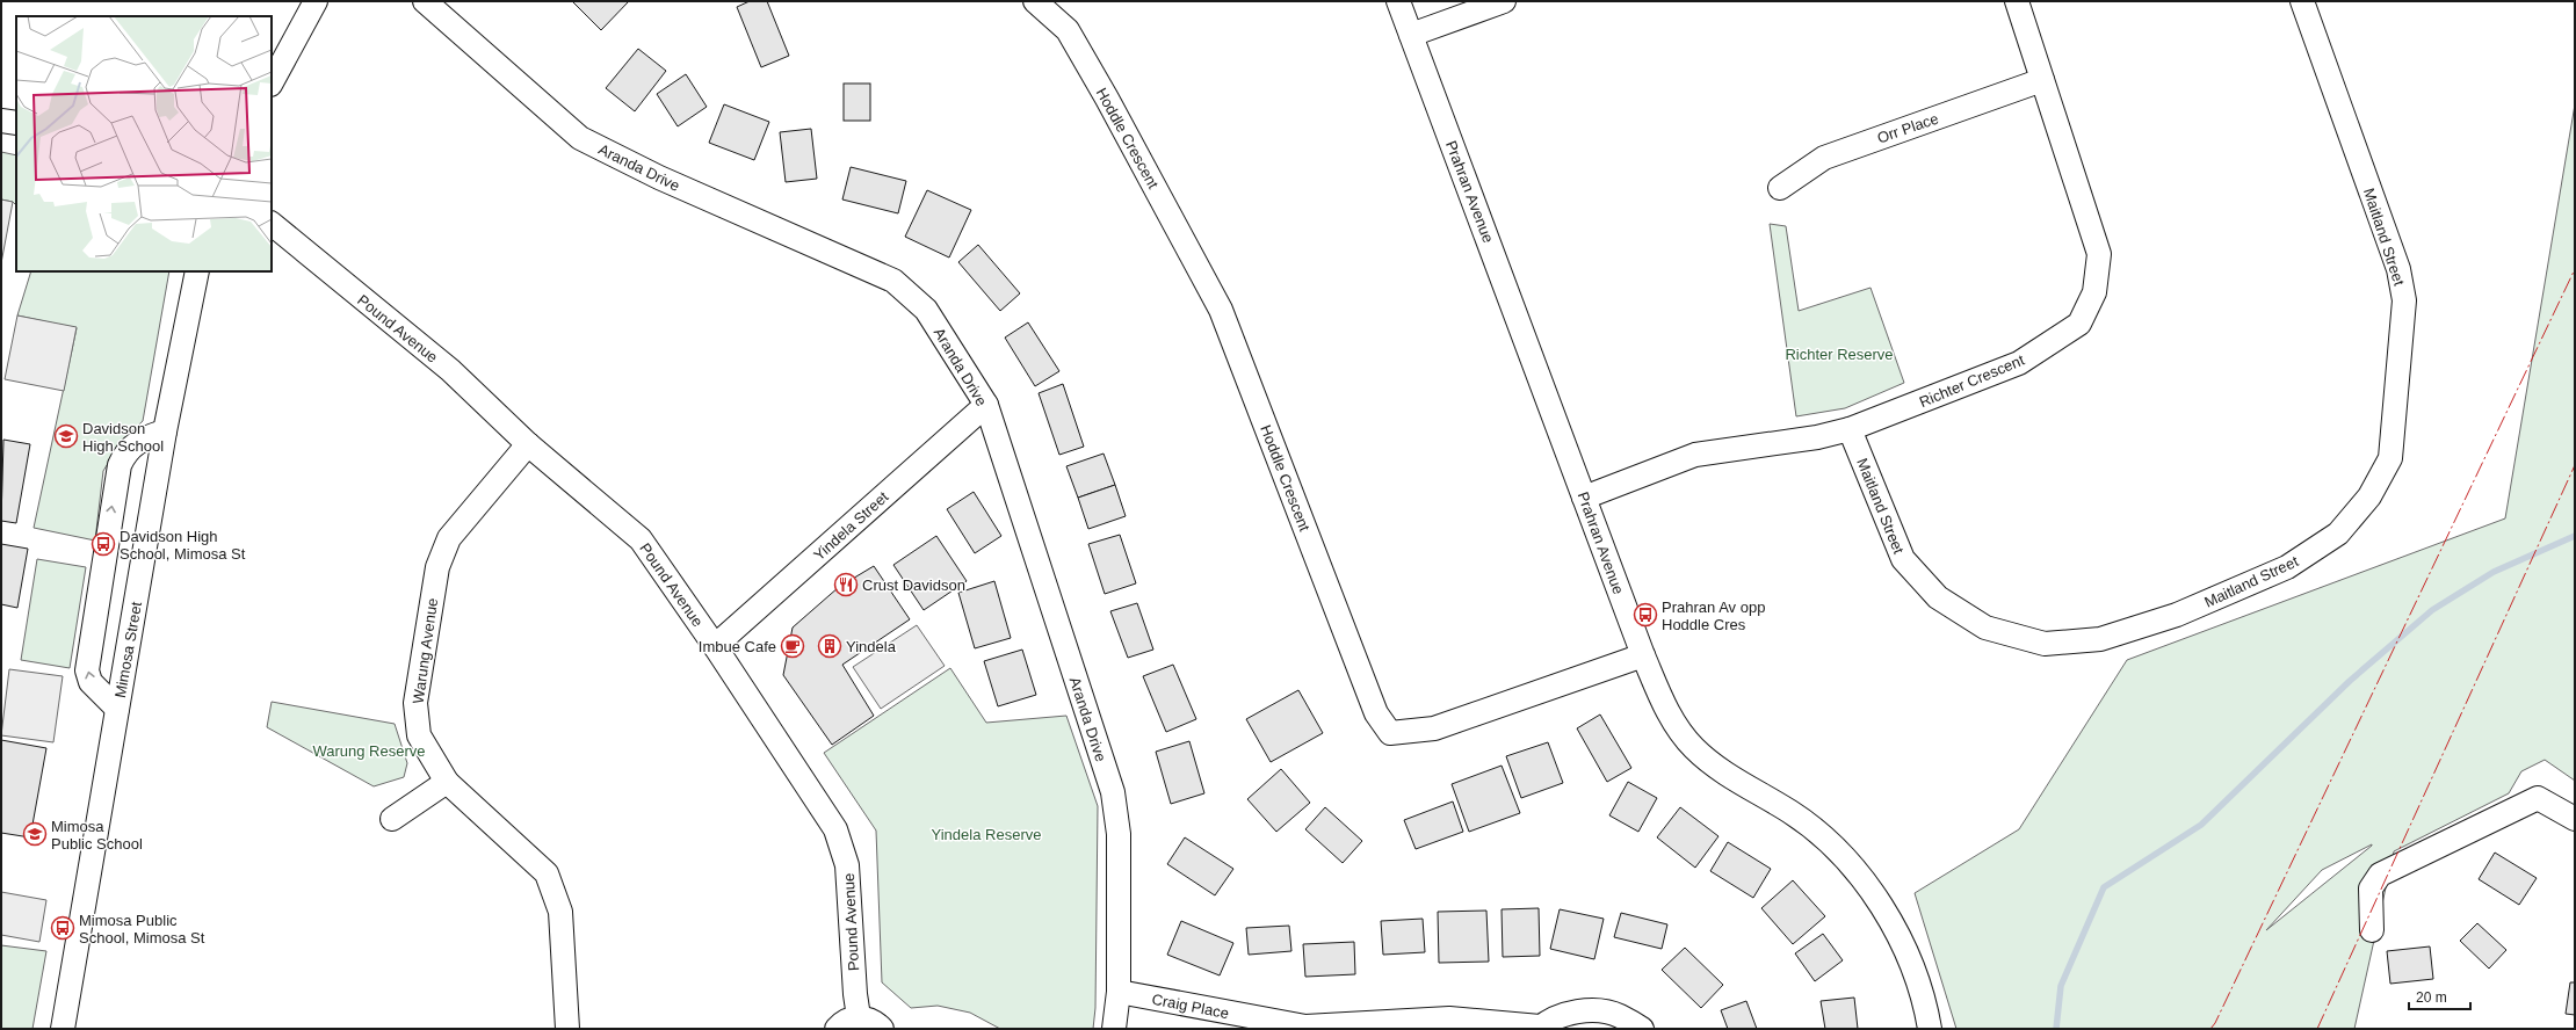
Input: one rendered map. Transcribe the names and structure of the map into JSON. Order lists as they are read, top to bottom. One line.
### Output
{"streets":{"street":["Orr Place","Hoddle Crescent","Aranda Drive","Prahran Avenue","Maitland Street","Pound Avenue","Richter Crescent","Yindela Street","Mimosa Street","Warung Avenue","Craig Place"]},"crossings":[["Orr Place","Richter Crescent"],["Hoddle Crescent","Prahran Avenue"],["Aranda Drive","Yindela Street"],["Aranda Drive","Craig Place"],["Prahran Avenue","Richter Crescent"],["Maitland Street","Richter Crescent"],["Pound Avenue","Yindela Street"],["Pound Avenue","Warung Avenue"]],"parks":["Richter Reserve","Warung Reserve","Yindela Reserve"],"places":{"school or university":["Davidson High School","Mimosa Public School"],"bus stop":["Davidson High School, Mimosa St","Prahran Av opp Hoddle Cres","Mimosa Public School, Mimosa St"],"restaurant":["Crust Davidson"],"cafe":["Imbue Cafe"],"building":["Yindela"]},"scale_bar":"20 m"}
